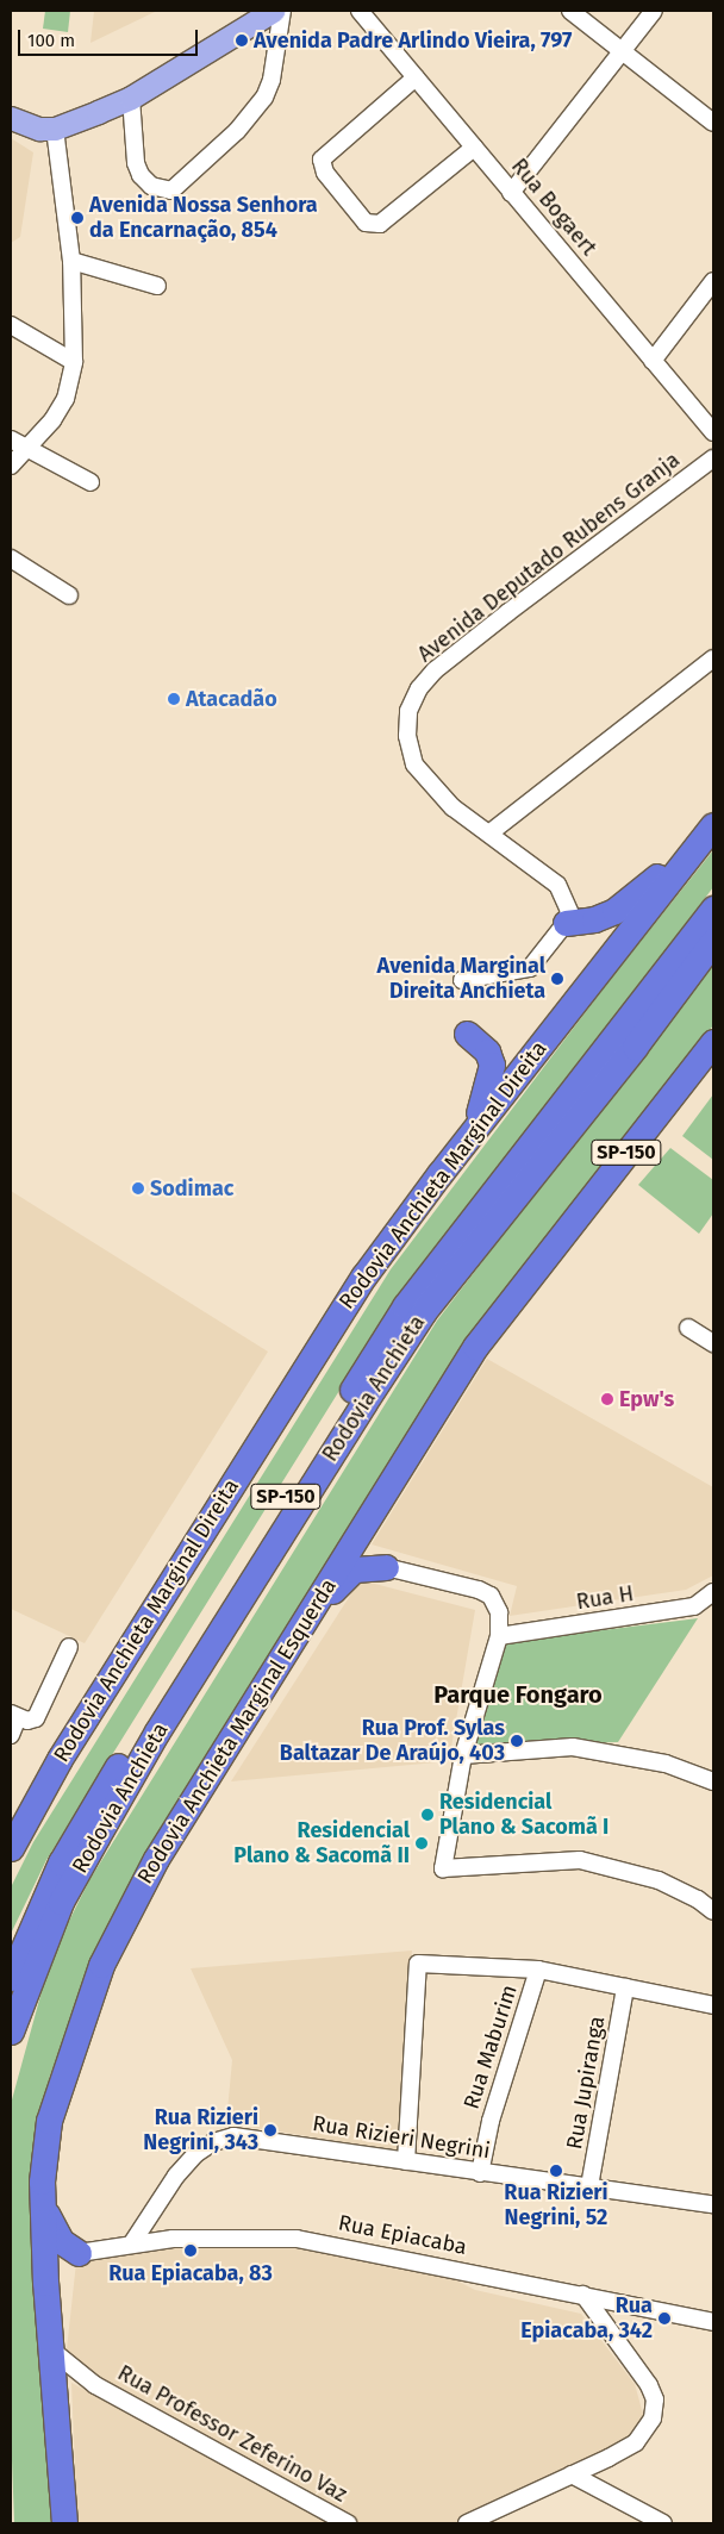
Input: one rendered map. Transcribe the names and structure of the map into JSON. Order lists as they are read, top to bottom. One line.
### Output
{"streets":{"highway":["SP-150","Rodovia Anchieta Marginal Direita","Rodovia Anchieta","Rodovia Anchieta Marginal Esquerda"],"street":["Rua Bogaert","Avenida Deputado Rubens Granja","Rua H","Rua Maburim","Rua Jupiranga","Rua Rizieri Negrini","Rua Epiacaba","Rua Professor Zeferino Vaz"]},"crossings":[["Rodovia Anchieta Marginal Esquerda","Rua Professor Zeferino Vaz"],["Rua Maburim","Rua Rizieri Negrini"],["Rua Jupiranga","Rua Rizieri Negrini"],["Rua Rizieri Negrini","Rua Epiacaba"]],"districts":["Parque Fongaro"],"places":["Avenida Padre Arlindo Vieira, 797","Avenida Nossa Senhora da Encarnação, 854","Atacadão","Avenida Marginal Direita Anchieta","Sodimac","Epw's","Rua Prof. Sylas Baltazar De Araújo, 403","Residencial Plano & Sacomã I","Residencial Plano & Sacomã II","Rua Rizieri Negrini, 343","Rua Rizieri Negrini, 52","Rua Epiacaba, 83","Rua Epiacaba, 342"],"scale_bar":"100 m"}
